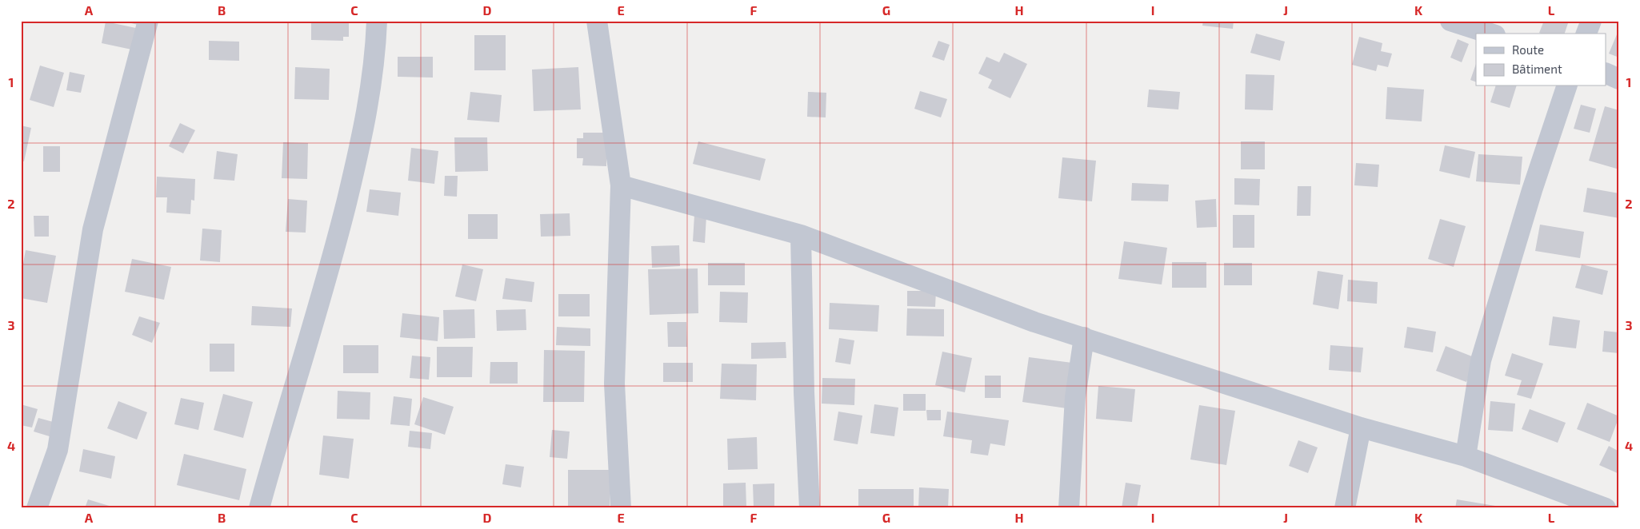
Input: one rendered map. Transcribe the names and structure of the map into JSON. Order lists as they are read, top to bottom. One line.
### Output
{"legend":["Route","Bâtiment"],"grid":{"columns":["A","B","C","D","E","F","G","H","I","J","K","L"],"rows":["1","2","3","4"]}}
